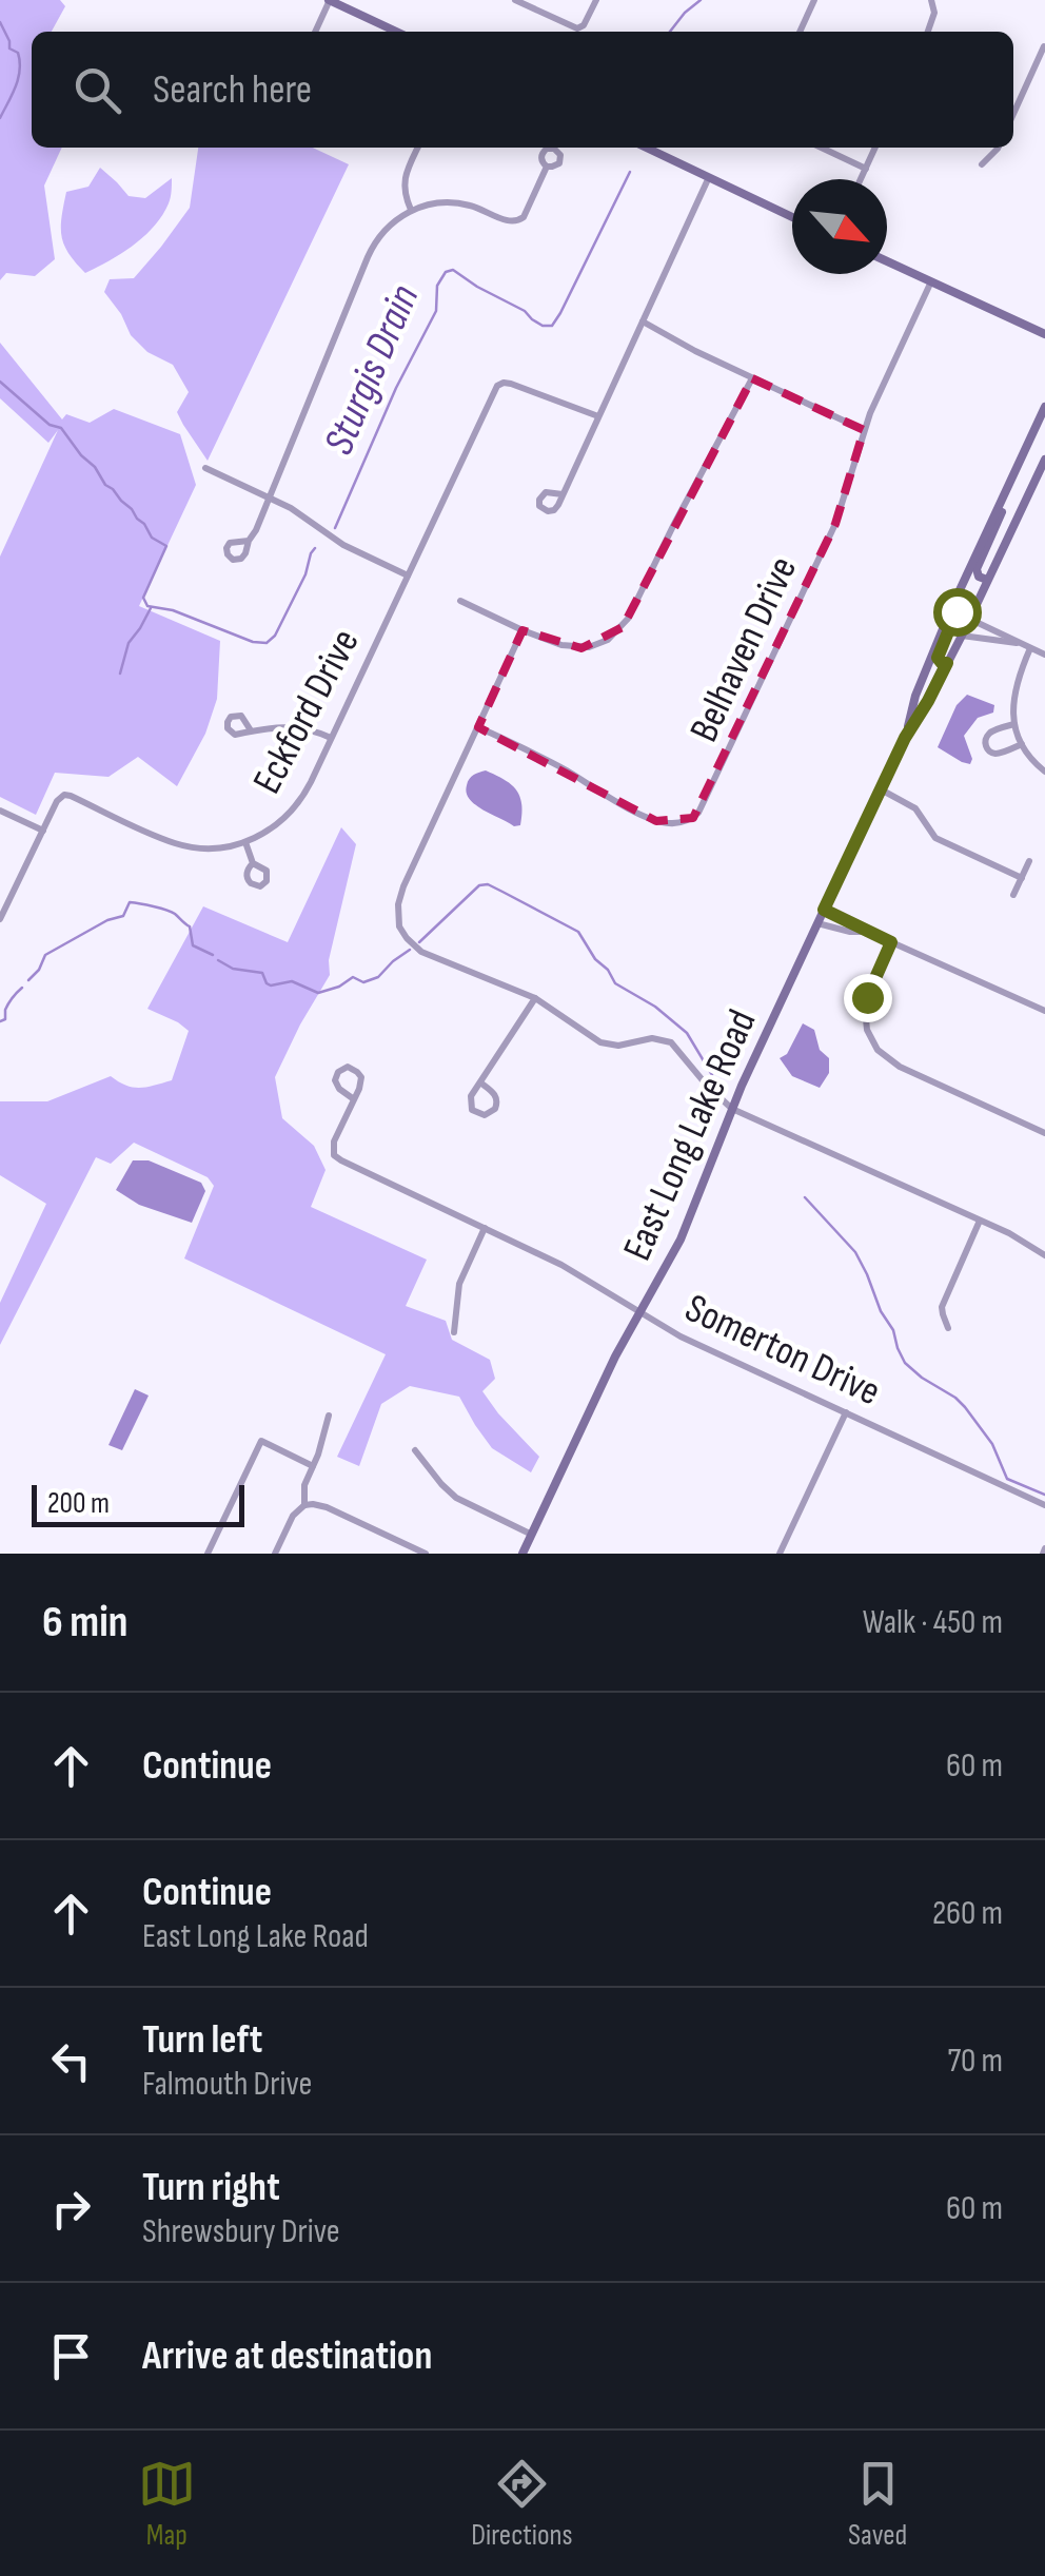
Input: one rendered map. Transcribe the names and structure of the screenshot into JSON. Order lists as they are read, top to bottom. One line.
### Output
{"streets":{"main road":["East Long Lake Road"],"street":["Belhaven Drive","Eckford Drive","Somerton Drive"]},"crossings":[["East Long Lake Road","Somerton Drive"]],"water":["Sturgis Drain"],"scale_bar":"200 m","north":"bottom right","page":{"search":"Search here","scale":"200 m","heading":["6 min","Walk · 450 m"],"list":[["Continue","60 m"],["Continue","East Long Lake Road","260 m"],["Turn left","Falmouth Drive","70 m"],["Turn right","Shrewsbury Drive","60 m"],"Arrive at destination"],"nav":["Map","Directions","Saved"]}}
